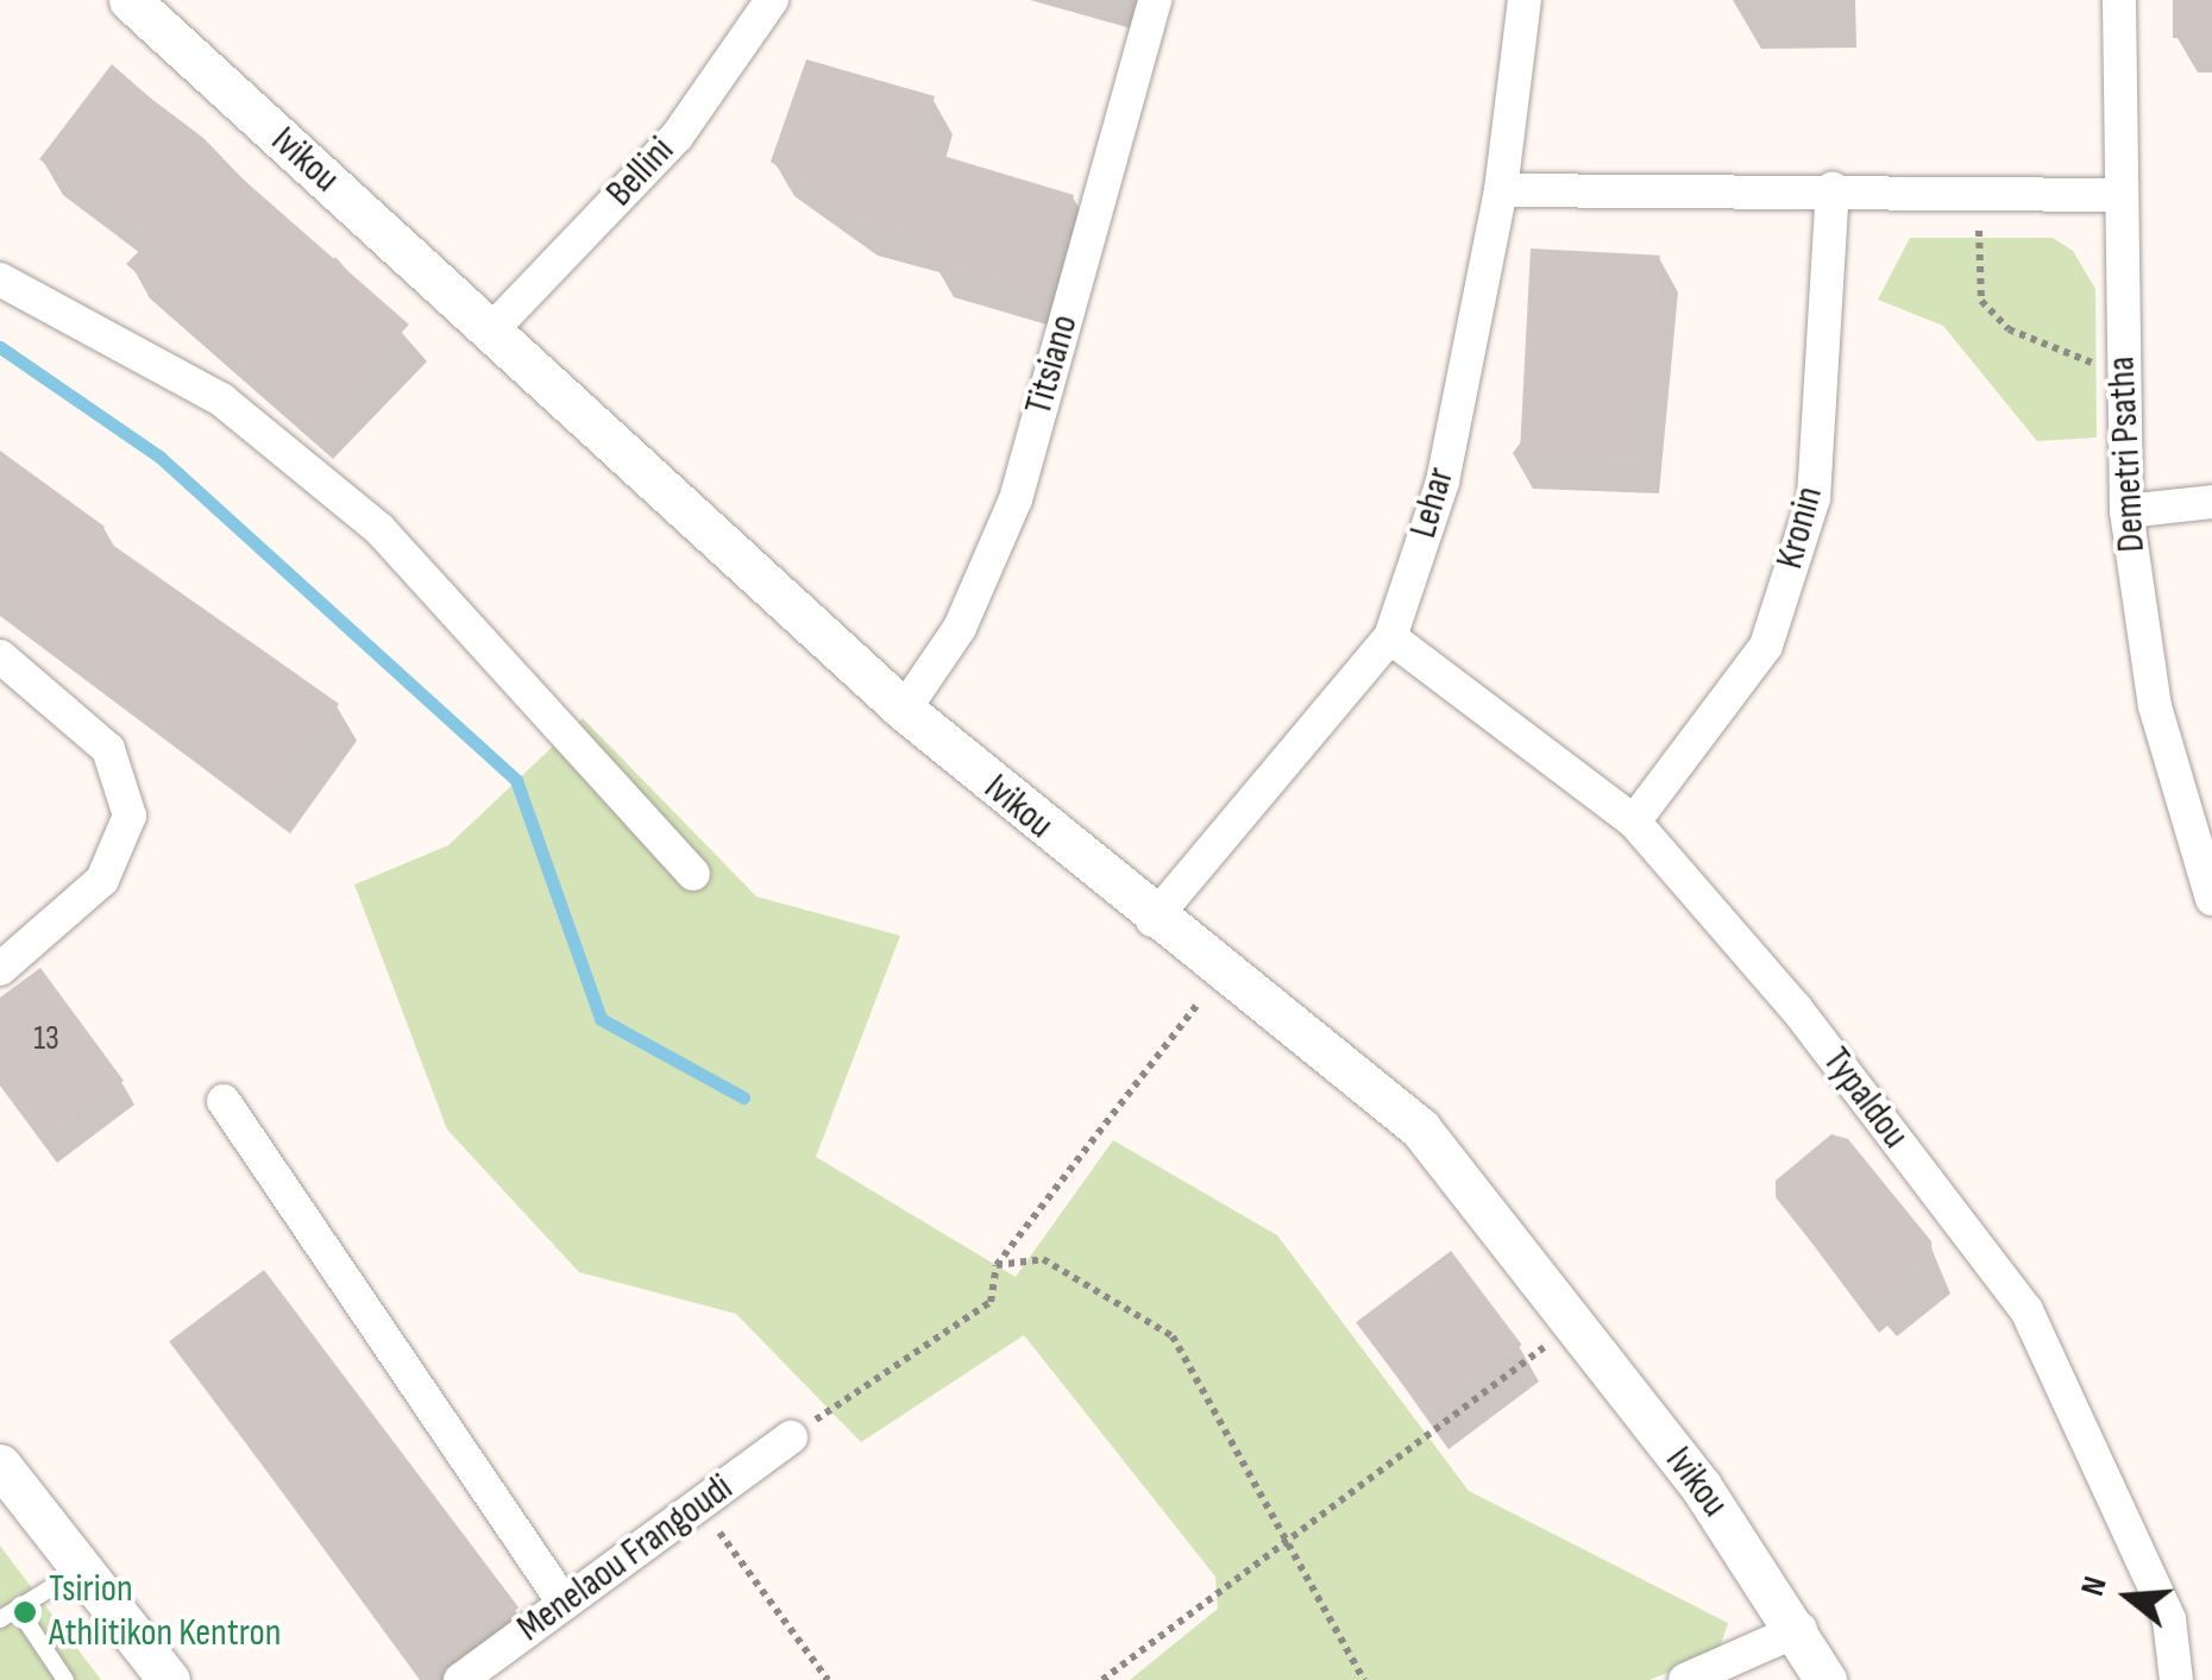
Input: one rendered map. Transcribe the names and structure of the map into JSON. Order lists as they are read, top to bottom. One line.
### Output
{"streets":{"street":["Ivikou","Bellini","Titsiano","Demetri Psatha","Lehar","Kronin","Typaldou","Menelaou Frangoudi"]},"crossings":[["Ivikou","Bellini"],["Ivikou","Titsiano"],["Ivikou","Lehar"],["Lehar","Typaldou"],["Kronin","Typaldou"]],"places":["Tsirion Athlitikon Kentron"],"house_numbers":["13"],"north":"left"}
